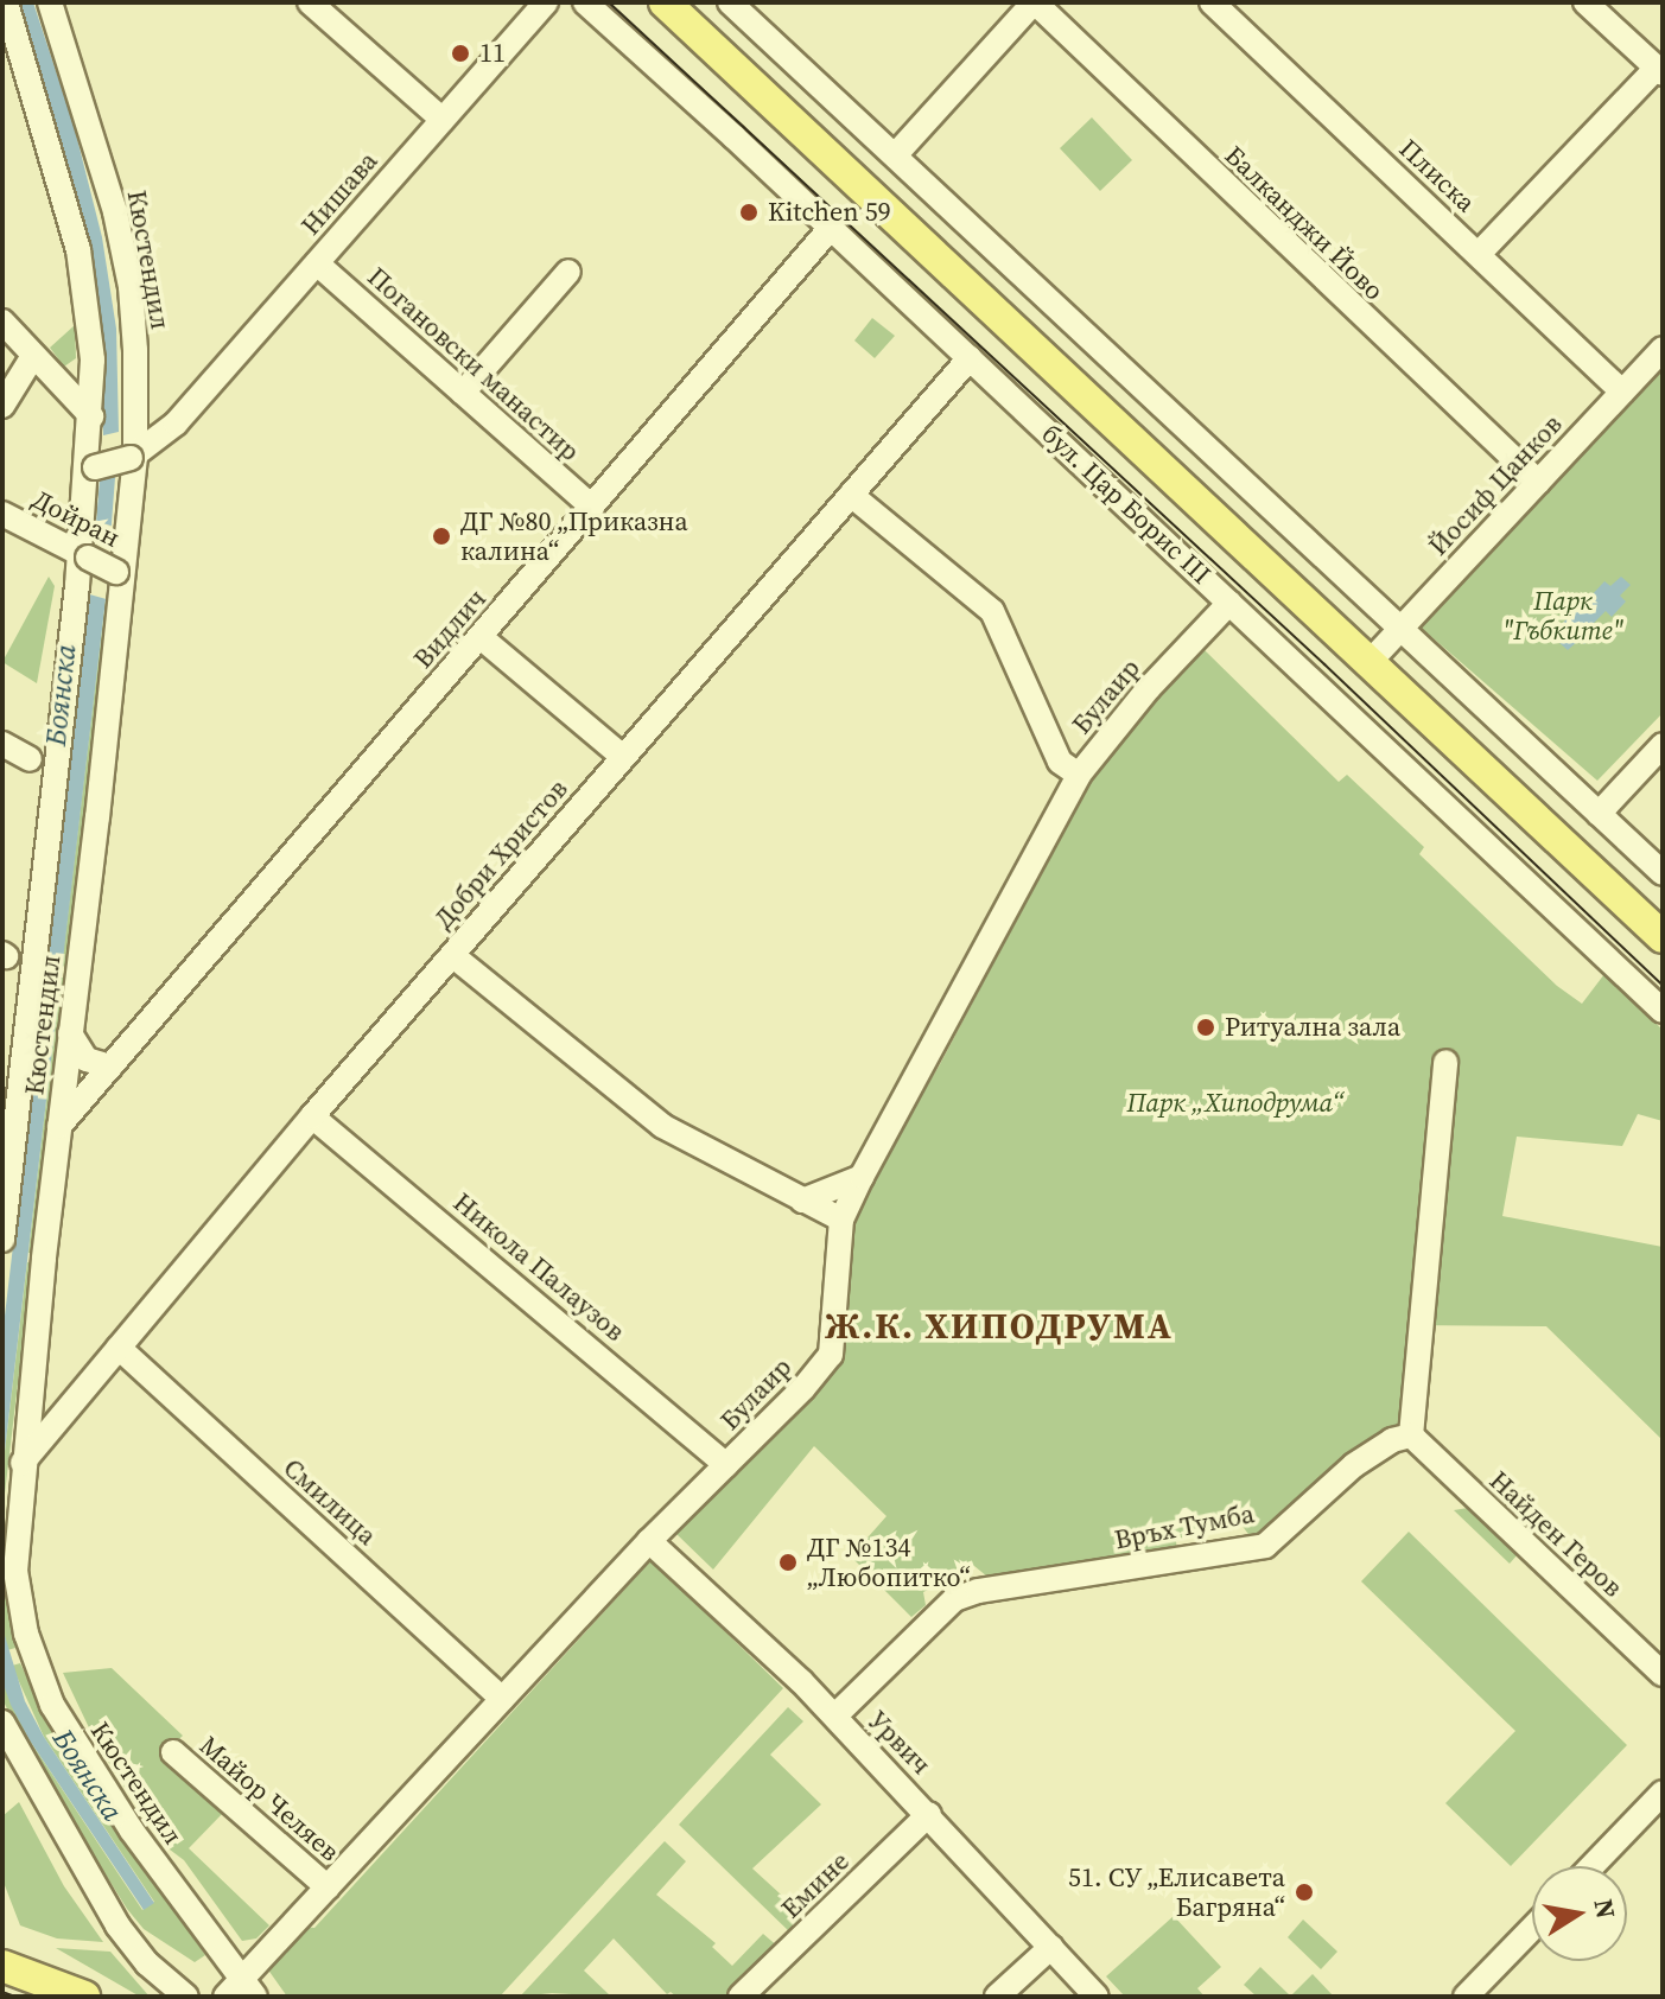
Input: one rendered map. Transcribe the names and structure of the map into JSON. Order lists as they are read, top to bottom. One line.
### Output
{"streets":{"main road":["бул. Цар Борис III"],"street":["Плиска","Нишава","Балканджи Йово","Кюстендил","Погановски манастир","Йосиф Цанков","Дойран","Видлич","Булаир","Добри Христов","Никола Палаузов","Смилица","Връх Тумба","Найден Геров","Урвич","Майор Челяев","Емине"]},"crossings":[["Плиска","Йосиф Цанков"],["Нишава","Кюстендил"],["Нишава","Погановски манастир"],["Балканджи Йово","Йосиф Цанков"],["Кюстендил","Дойран"],["Кюстендил","Видлич"],["Кюстендил","Булаир"],["Кюстендил","Добри Христов"],["Погановски манастир","Видлич"],["Йосиф Цанков","бул. Цар Борис III"],["бул. Цар Борис III","Видлич"],["бул. Цар Борис III","Булаир"],["бул. Цар Борис III","Добри Христов"],["Булаир","Никола Палаузов"],["Булаир","Смилица"],["Булаир","Урвич"],["Булаир","Майор Челяев"],["Добри Христов","Никола Палаузов"],["Добри Христов","Смилица"],["Връх Тумба","Найден Геров"],["Връх Тумба","Урвич"],["Урвич","Емине"]],"districts":["Ж.К. ХИПОДРУМА"],"water":["Боянска"],"parks":["Парк \"Гъбките\"","Парк „Хиподрума“"],"places":["11","Kitchen 59","ДГ №80 „Приказна калина“","Ритуална зала","ДГ №134 „Любопитко“","51. СУ „Елисавета Багряна“"],"north":"right"}
